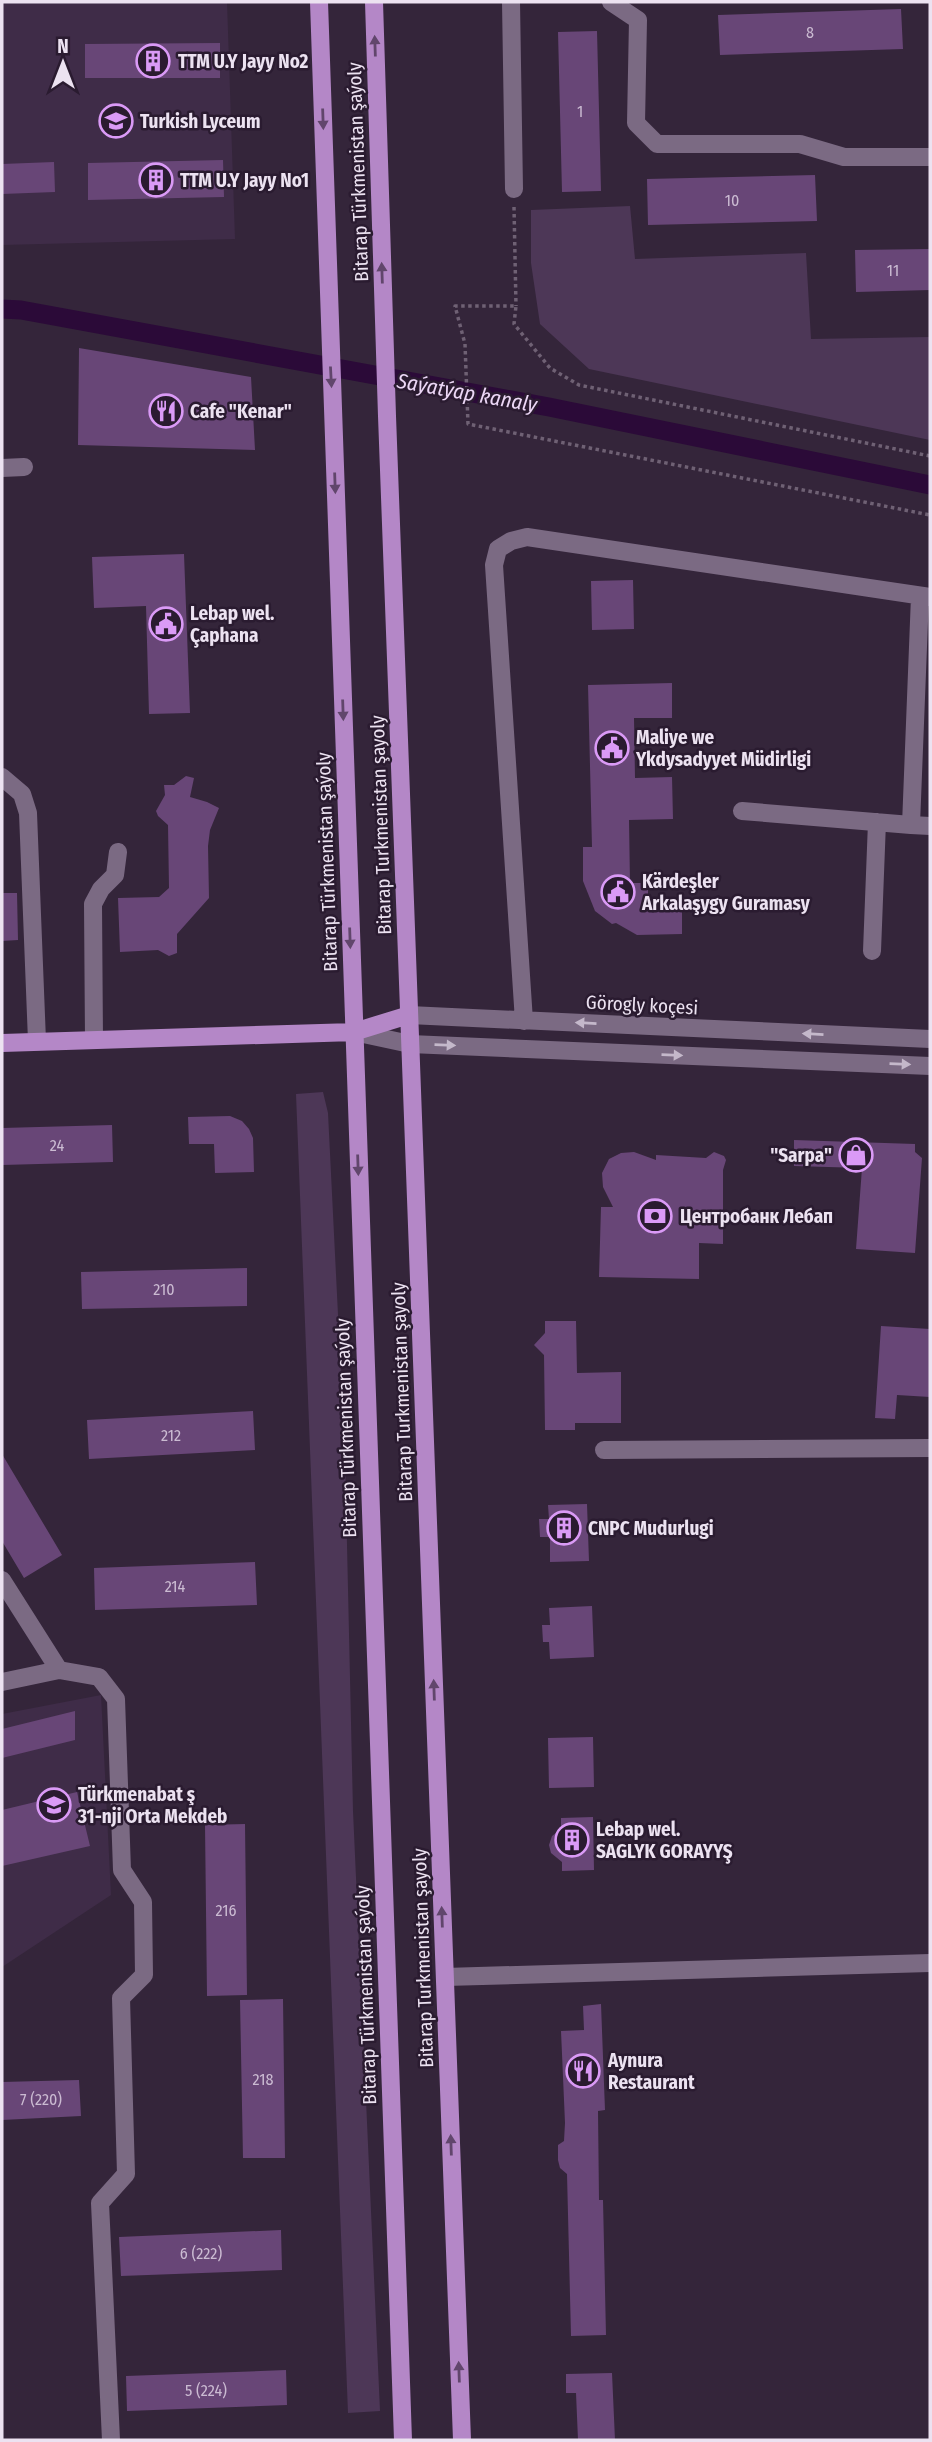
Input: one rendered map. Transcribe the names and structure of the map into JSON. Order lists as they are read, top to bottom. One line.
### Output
{"streets":{"main road":["Bitarap Türkmenistan şaýoly","Bitarap Turkmenistan şayoly","Görogly koçesi"]},"crossings":[["Bitarap Türkmenistan şaýoly","Bitarap Turkmenistan şayoly"],["Bitarap Türkmenistan şaýoly","Görogly koçesi"],["Bitarap Turkmenistan şayoly","Görogly koçesi"]],"one_way":["Bitarap Turkmenistan şayoly"],"water":["Saýatýap kanaly"],"places":{"building":["TTM U.Y Jayy No2","TTM U.Y Jayy No1","CNPC Mudurlugi","Lebap wel. SAGLYK GORAYYŞ"],"school or university":["Turkish Lyceum","Türkmenabat ş 31-nji Orta Mekdeb"],"restaurant":["Cafe \"Kenar\"","Aynura Restaurant"],"public building":["Lebap wel. Çaphana","Maliye we Ykdysadyyet Müdirligi","Kärdeşler Arkalaşygy Guramasy"],"shop":["\"Sarpa\""],"bank":["Центробанк Лебап"]},"house_numbers":["8","1","10","11","24","210","212","214","216","218","7 (220)","6 (222)","5 (224)"],"north":"top"}
